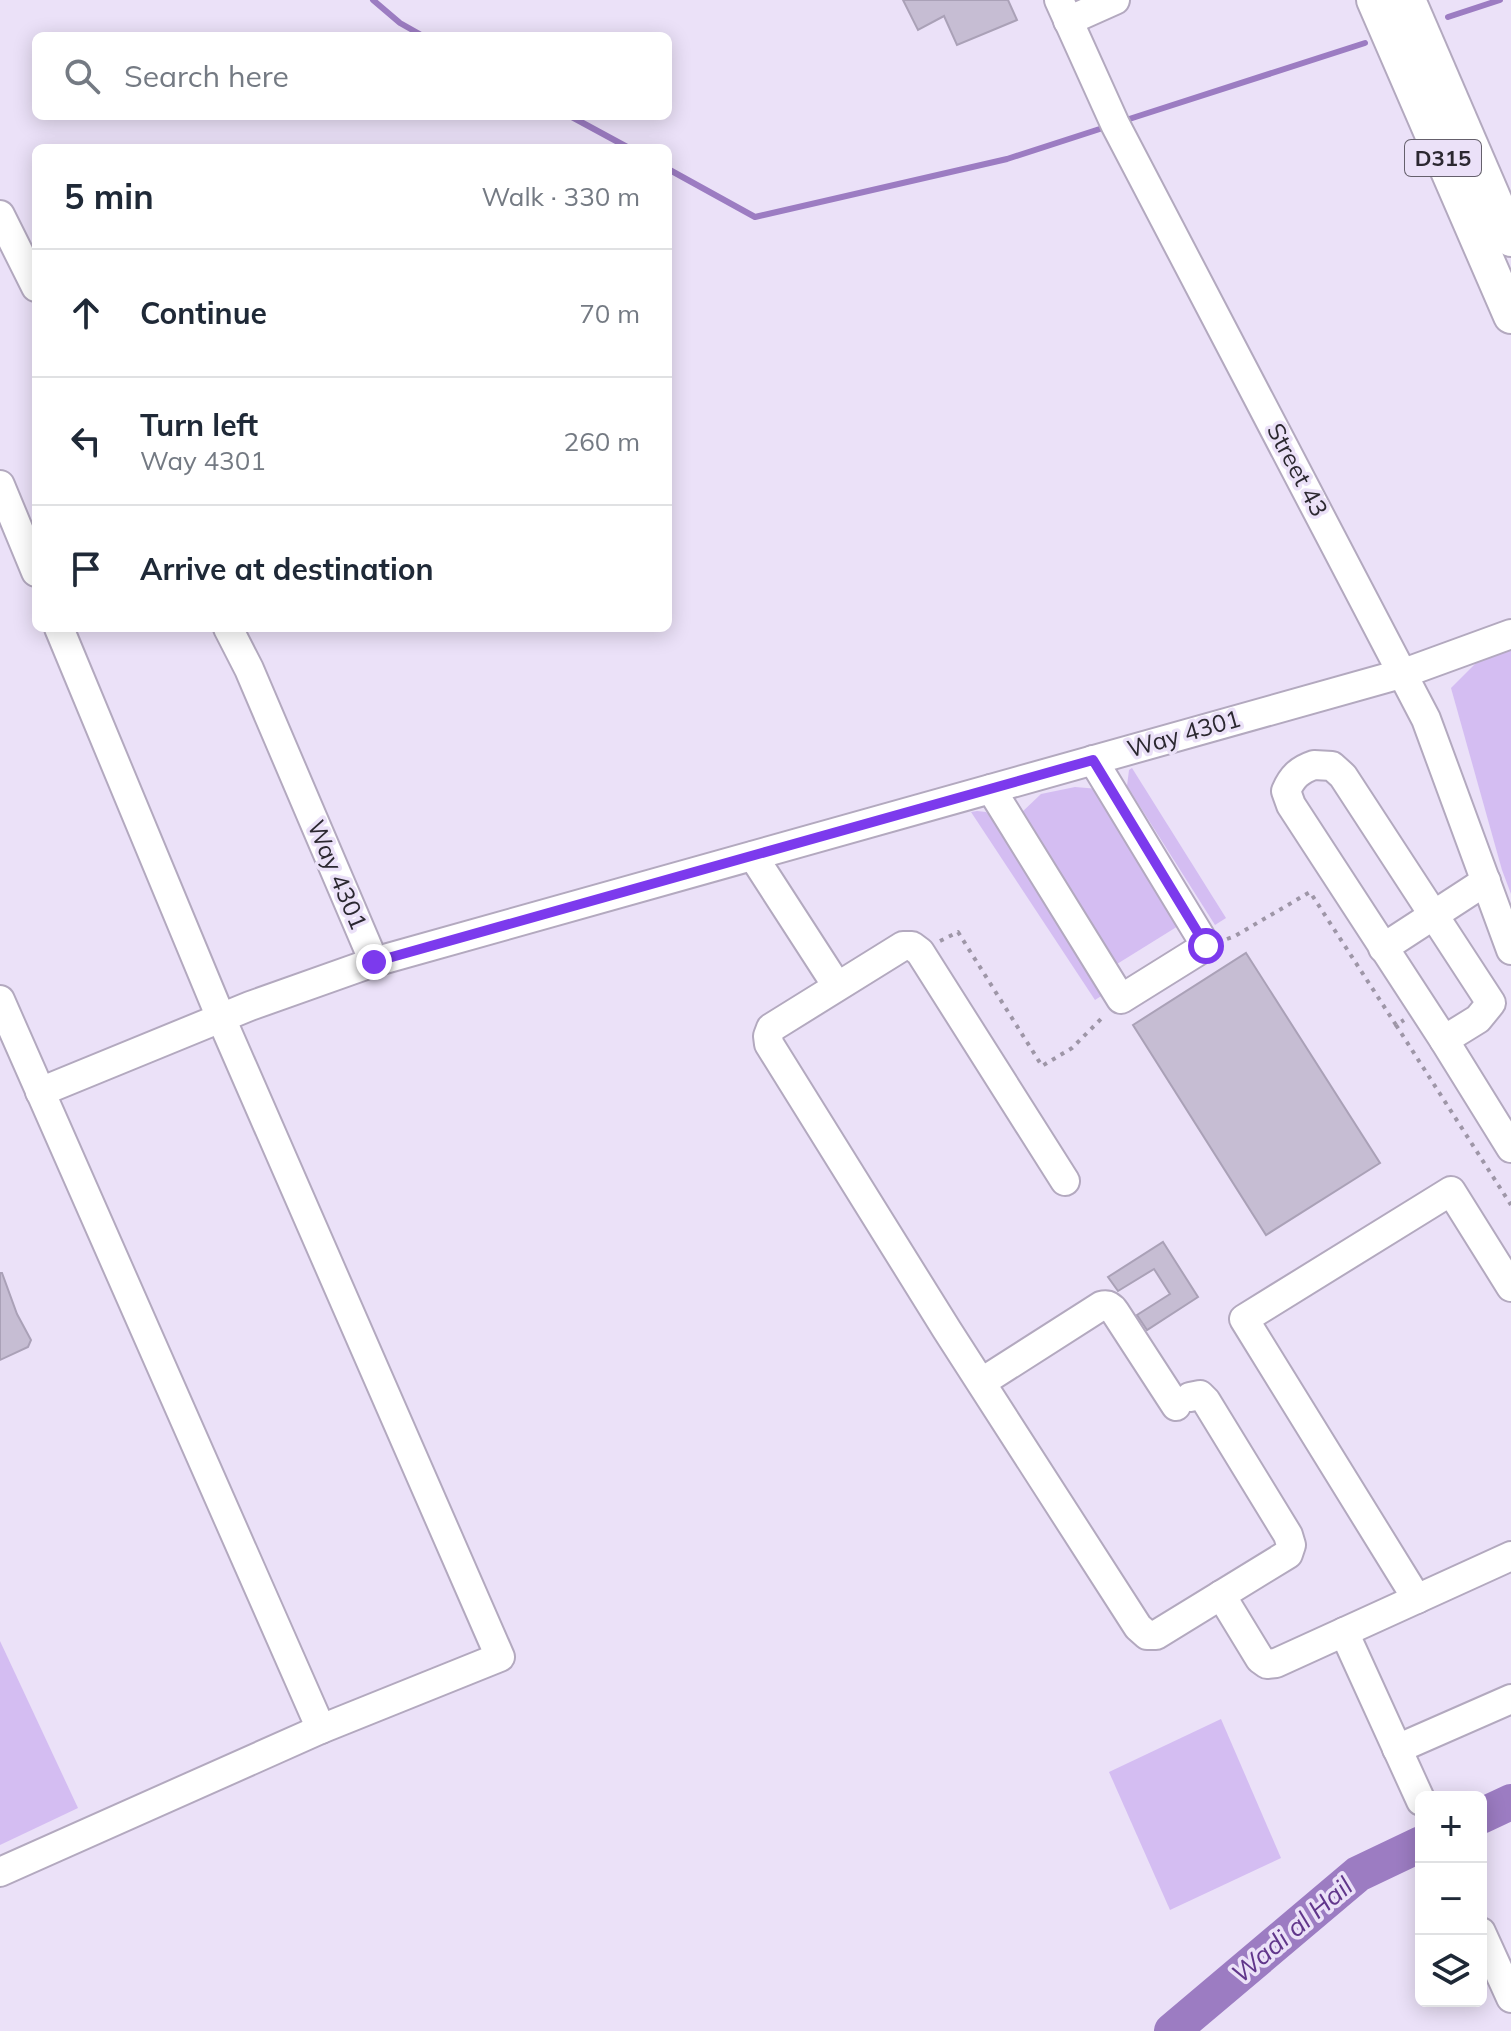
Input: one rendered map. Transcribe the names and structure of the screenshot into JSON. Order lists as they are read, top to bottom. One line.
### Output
{"streets":{"main road":["D315"],"street":["Street 43","Way 4301"]},"crossings":[["Street 43","Way 4301"]],"water":["Wadi al Hail"],"page":{"search":"Search here","heading":["5 min","Walk · 330 m"],"list":[["Continue","70 m"],["Turn left","Way 4301","260 m"],"Arrive at destination"],"map_buttons":["+","−"]}}
